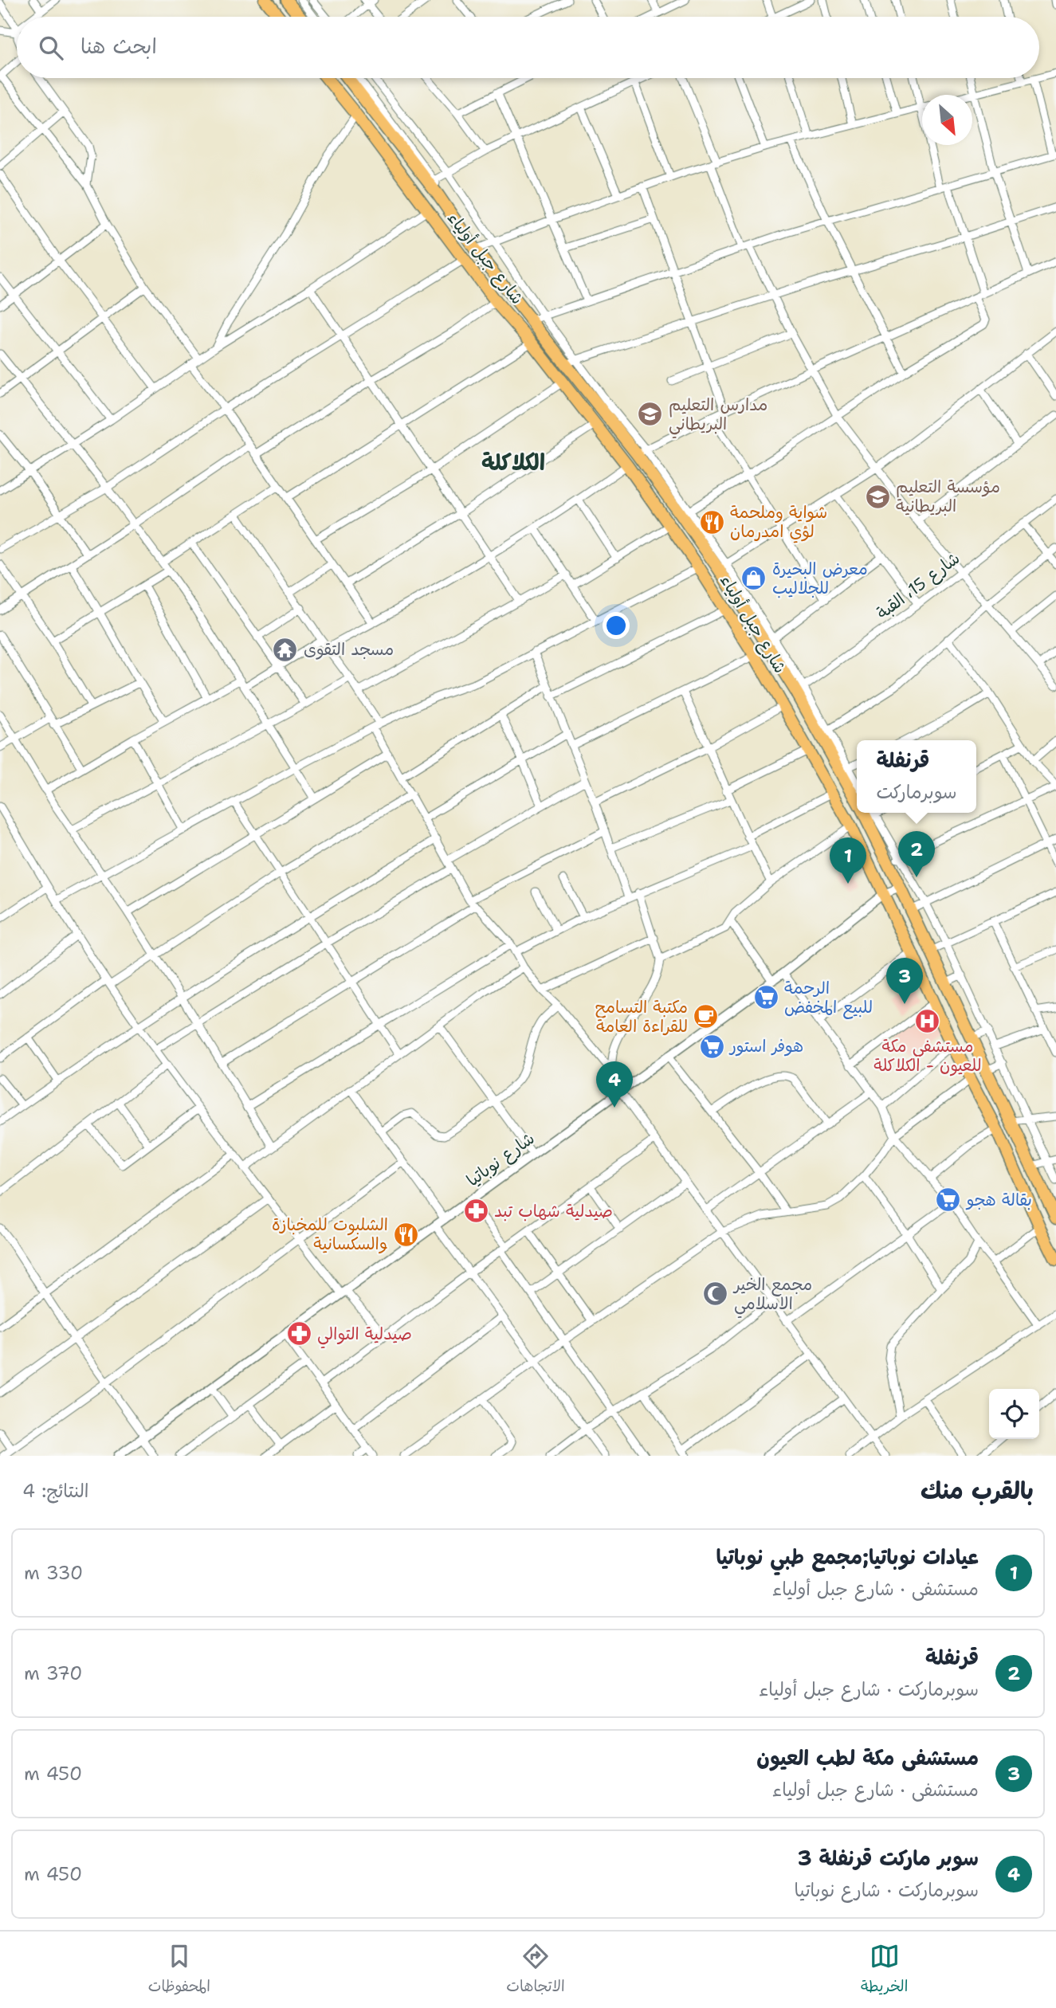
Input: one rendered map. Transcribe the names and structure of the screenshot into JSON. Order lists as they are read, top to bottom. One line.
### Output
{"streets":{"main road":["شارع جبل أولياء"],"street":["شارع 15، القبة","شارع نوباتيا"]},"crossings":[["شارع جبل أولياء","شارع 15، القبة"],["شارع جبل أولياء","شارع نوباتيا"]],"districts":["الكلاكلة"],"places":{"school or university":["مدارس التعليم البريطاني","مؤسسة التعليم البريطانية"],"restaurant":["شواية وملحمة لؤي امدرمان","الشلبوت للمخبازة والسكسانية"],"shop":["معرض البحيرة للجلاليب"],"temple":["مسجد التقوى"],"supermarket":["الرحمة للبيع المخفض","هوفر استور","بقالة هجو"],"cafe":["مكتبة التسامح للقراءة العامة"],"hospital":["مستشفى مكة للعيون - الكلاكلة"],"pharmacy":["صيدلية شهاب تبد","صيدلية التوالي"],"mosque":["مجمع الخير الاسلامي"]},"north":"bottom right","page":{"search":"ابحث هنا","popup":["قرنفلة","سوبرماركت"],"pins":["2","1","3","4"],"heading":["بالقرب منك","النتائج: 4"],"list":[{"mark":"1","name":"عيادات نوباتيا;مجمع طبي نوباتيا","note":"مستشفى · شارع جبل أولياء","value":"330 m"},{"mark":"2","name":"قرنفلة","note":"سوبرماركت · شارع جبل أولياء","value":"370 m"},{"mark":"3","name":"مستشفى مكة لطب العيون","note":"مستشفى · شارع جبل أولياء","value":"450 m"},{"mark":"4","name":"سوبر ماركت قرنفلة 3","note":"سوبرماركت · شارع نوباتيا","value":"450 m"}],"nav":["الخريطة","الاتجاهات","المحفوظات"]}}
